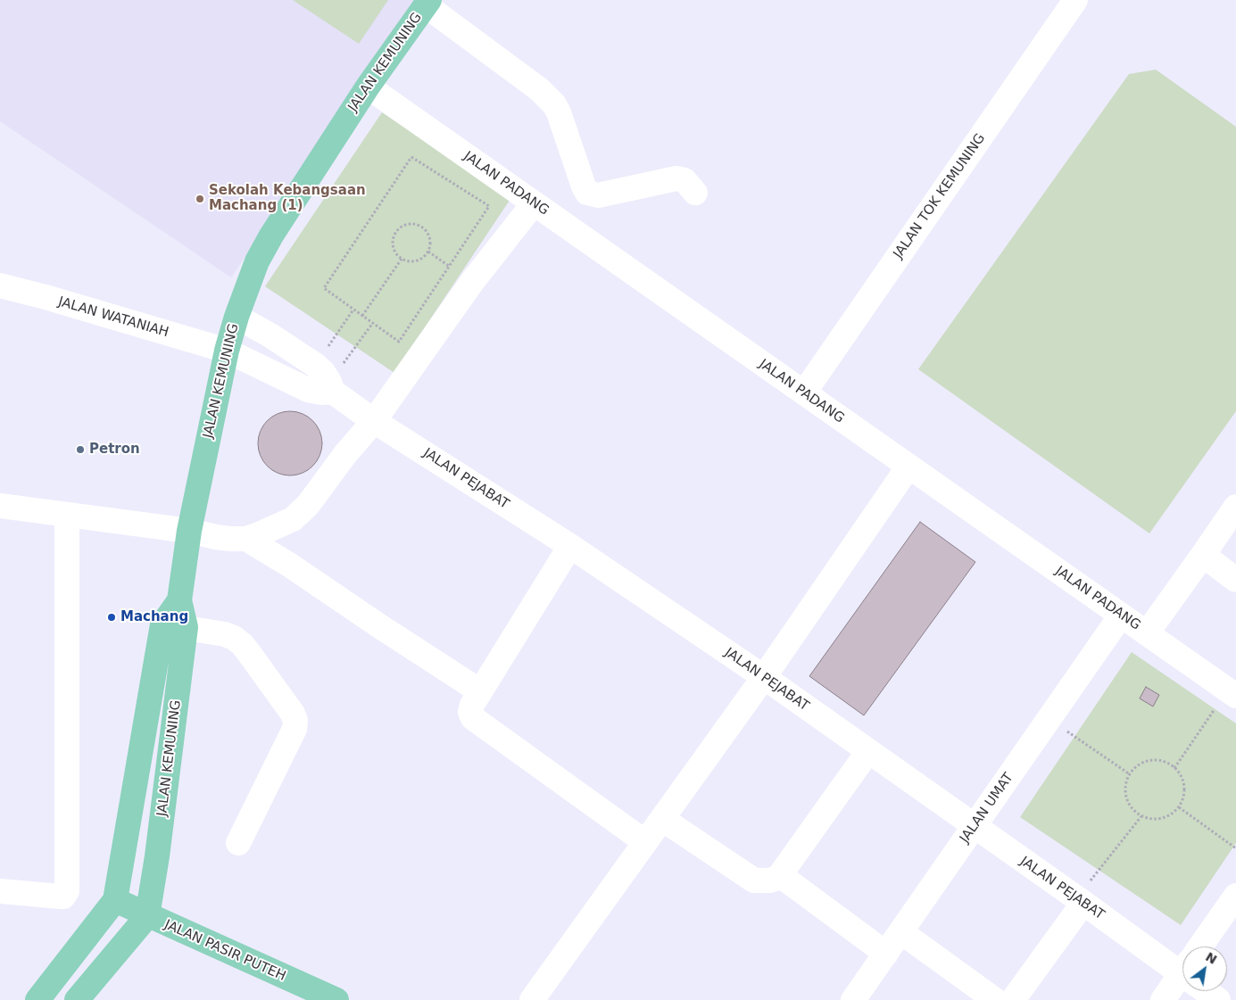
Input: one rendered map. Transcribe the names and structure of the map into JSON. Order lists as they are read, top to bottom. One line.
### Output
{"streets":{"main road":["JALAN KEMUNING","JALAN PASIR PUTEH"],"street":["JALAN PADANG","JALAN TOK KEMUNING","JALAN WATANIAH","JALAN PEJABAT","JALAN UMAT"]},"crossings":[["JALAN KEMUNING","JALAN PADANG"],["JALAN KEMUNING","JALAN WATANIAH"],["JALAN KEMUNING","JALAN PEJABAT"],["JALAN KEMUNING","JALAN PASIR PUTEH"],["JALAN PADANG","JALAN TOK KEMUNING"],["JALAN PADANG","JALAN UMAT"],["JALAN PEJABAT","JALAN UMAT"]],"places":["Sekolah Kebangsaan Machang (1)","Petron","Machang"],"north":"top right"}
